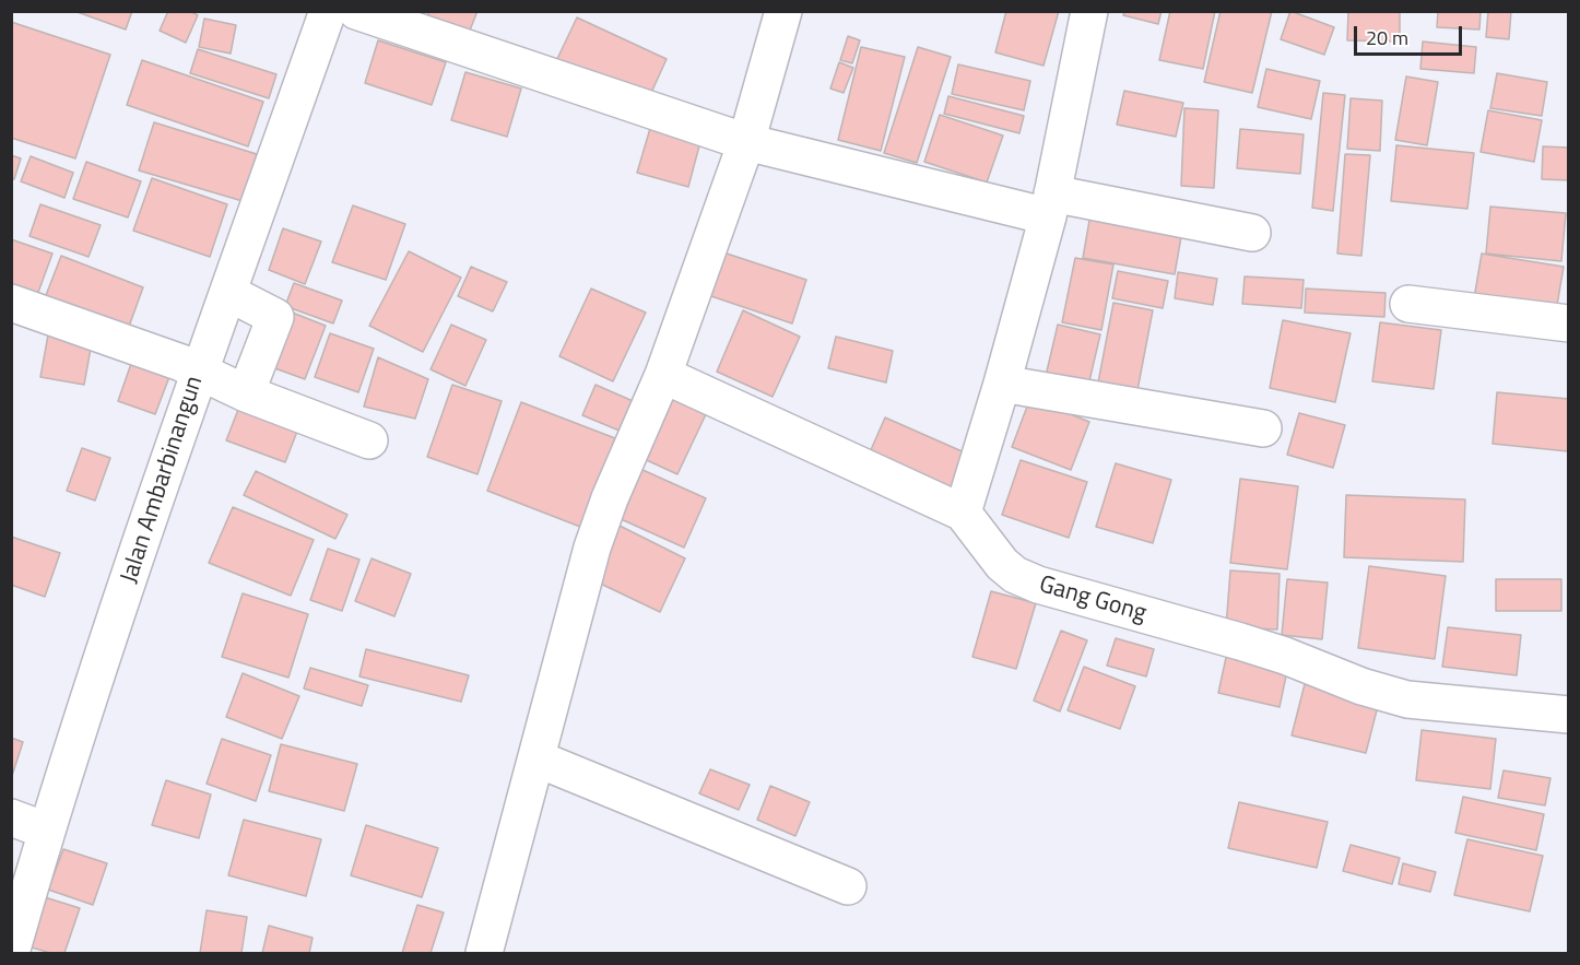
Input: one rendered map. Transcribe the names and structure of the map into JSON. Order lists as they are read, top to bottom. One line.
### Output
{"streets":{"street":["Jalan Ambarbinangun","Gang Gong"]},"scale_bar":"20 m"}
